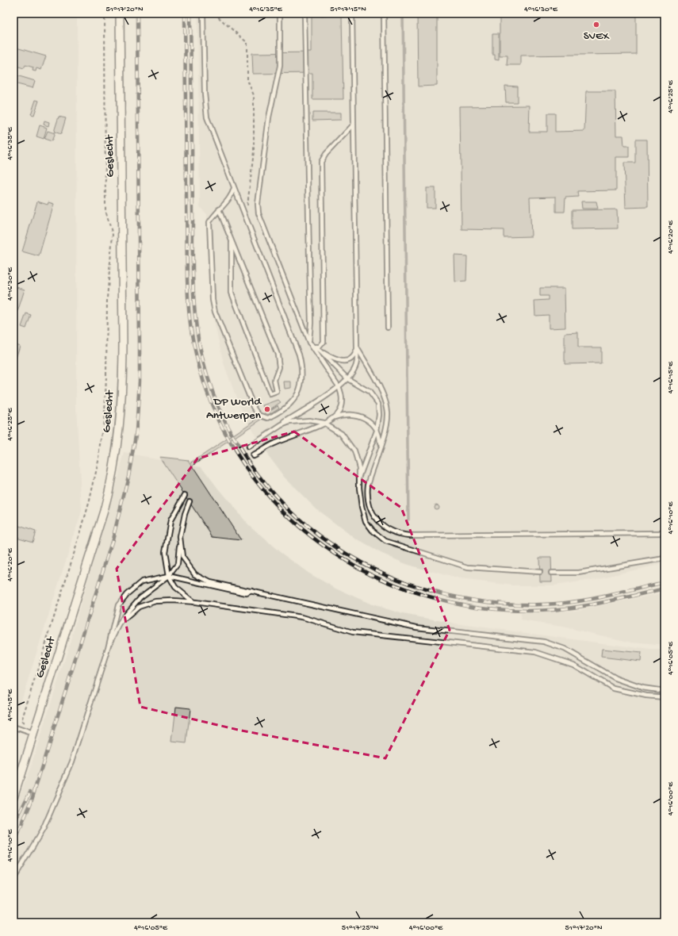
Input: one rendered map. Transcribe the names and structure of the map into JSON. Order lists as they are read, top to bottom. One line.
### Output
{"streets":{"street":["Geslecht"]},"places":["SVEX","DP World Antwerpen"],"coordinates":["51°17'20\"N","4°16'35\"E","51°17'15\"N","4°16'30\"E","4°16'25\"E","4°16'20\"E","4°16'15\"E","4°16'10\"E","4°16'05\"E","4°16'00\"E","51°17'25\"N"]}
